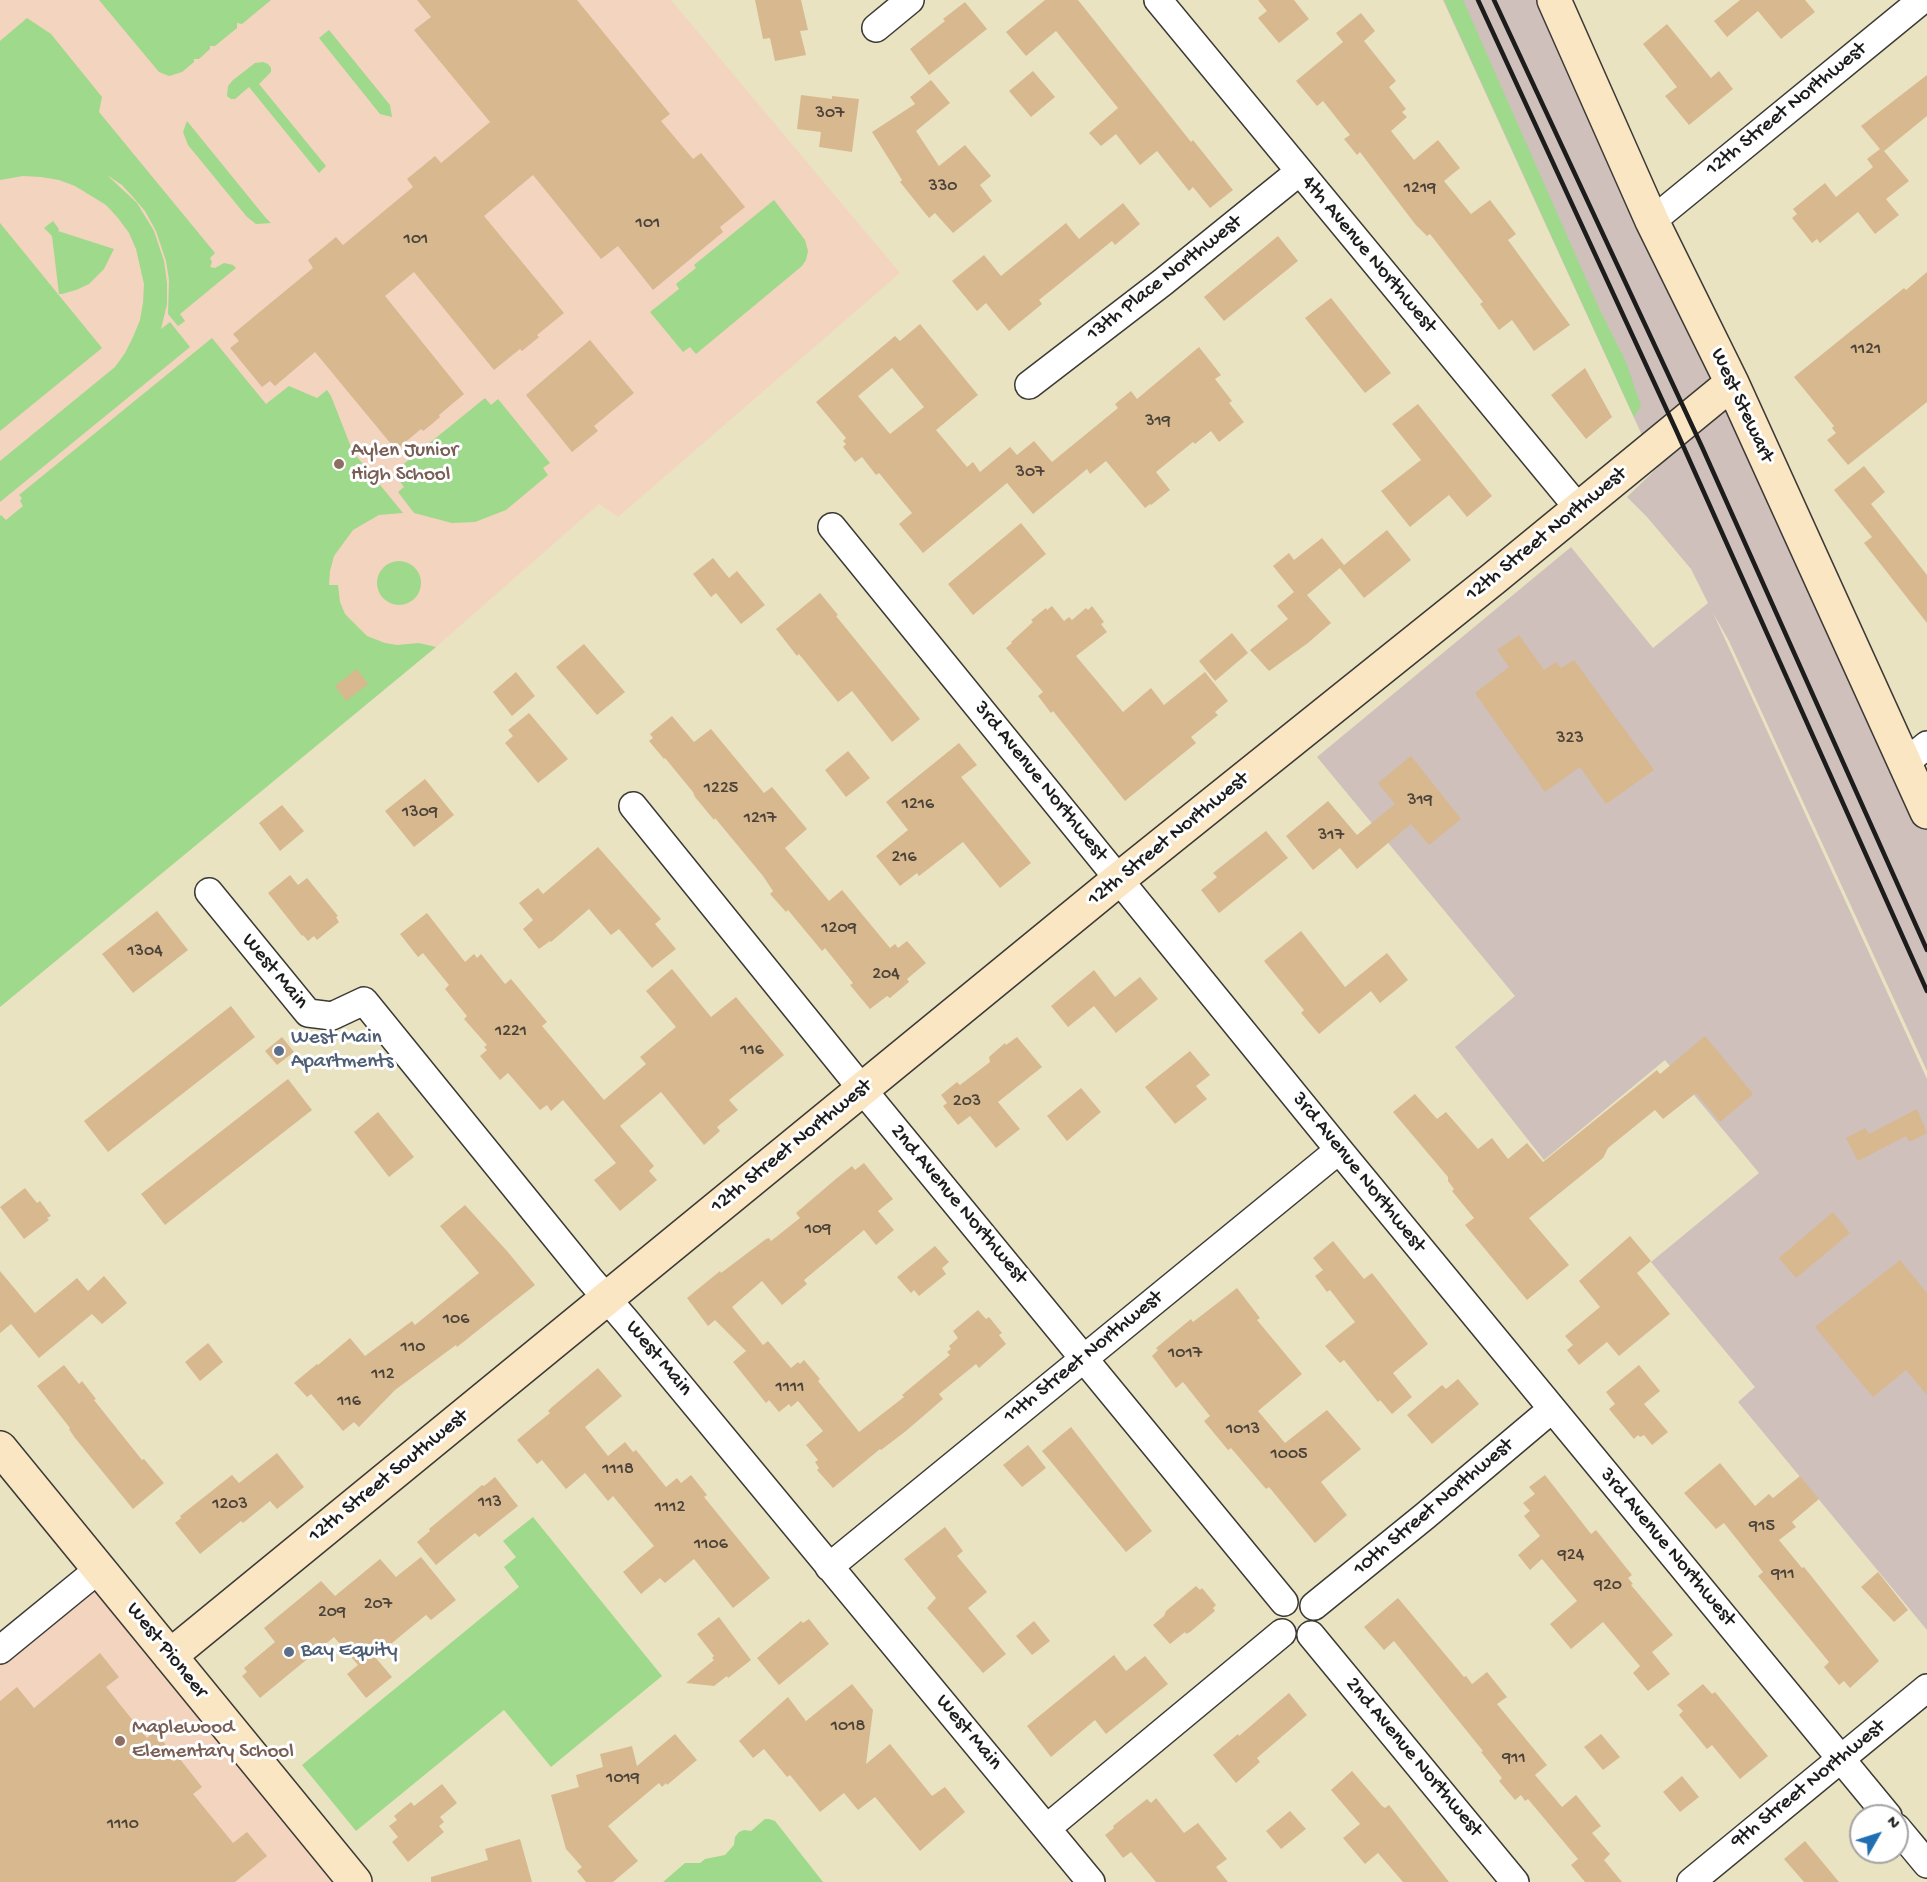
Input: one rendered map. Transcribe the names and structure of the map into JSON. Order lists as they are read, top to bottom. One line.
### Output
{"streets":{"street":["12th Street Northwest","4th Avenue Northwest","13th Place Northwest","West Stewart","3rd Avenue Northwest","West Main","2nd Avenue Northwest","11th Street Northwest","12th Street Southwest","10th Street Northwest","West Pioneer","9th Street Northwest"]},"crossings":[["12th Street Northwest","4th Avenue Northwest"],["12th Street Northwest","West Stewart"],["12th Street Northwest","3rd Avenue Northwest"],["12th Street Northwest","West Main"],["12th Street Northwest","2nd Avenue Northwest"],["12th Street Northwest","12th Street Southwest"],["4th Avenue Northwest","13th Place Northwest"],["3rd Avenue Northwest","11th Street Northwest"],["3rd Avenue Northwest","10th Street Northwest"],["3rd Avenue Northwest","9th Street Northwest"],["West Main","11th Street Northwest"],["West Main","12th Street Southwest"],["2nd Avenue Northwest","11th Street Northwest"],["2nd Avenue Northwest","10th Street Northwest"],["12th Street Southwest","West Pioneer"]],"places":["Aylen Junior High School","West Main Apartments","Bay Equity","Maplewood Elementary School"],"house_numbers":["307","330","1219","101","101","1121","319","307","323","1225","319","1216","1309","1217","317","216","1209","1304","204","1221","116","203","109","106","110","1017","112","1111","116","1013","1005","1118","113","1203","1112","915","1106","924","911","920","207","209","1018","911","1019","1110"],"north":"top right"}
